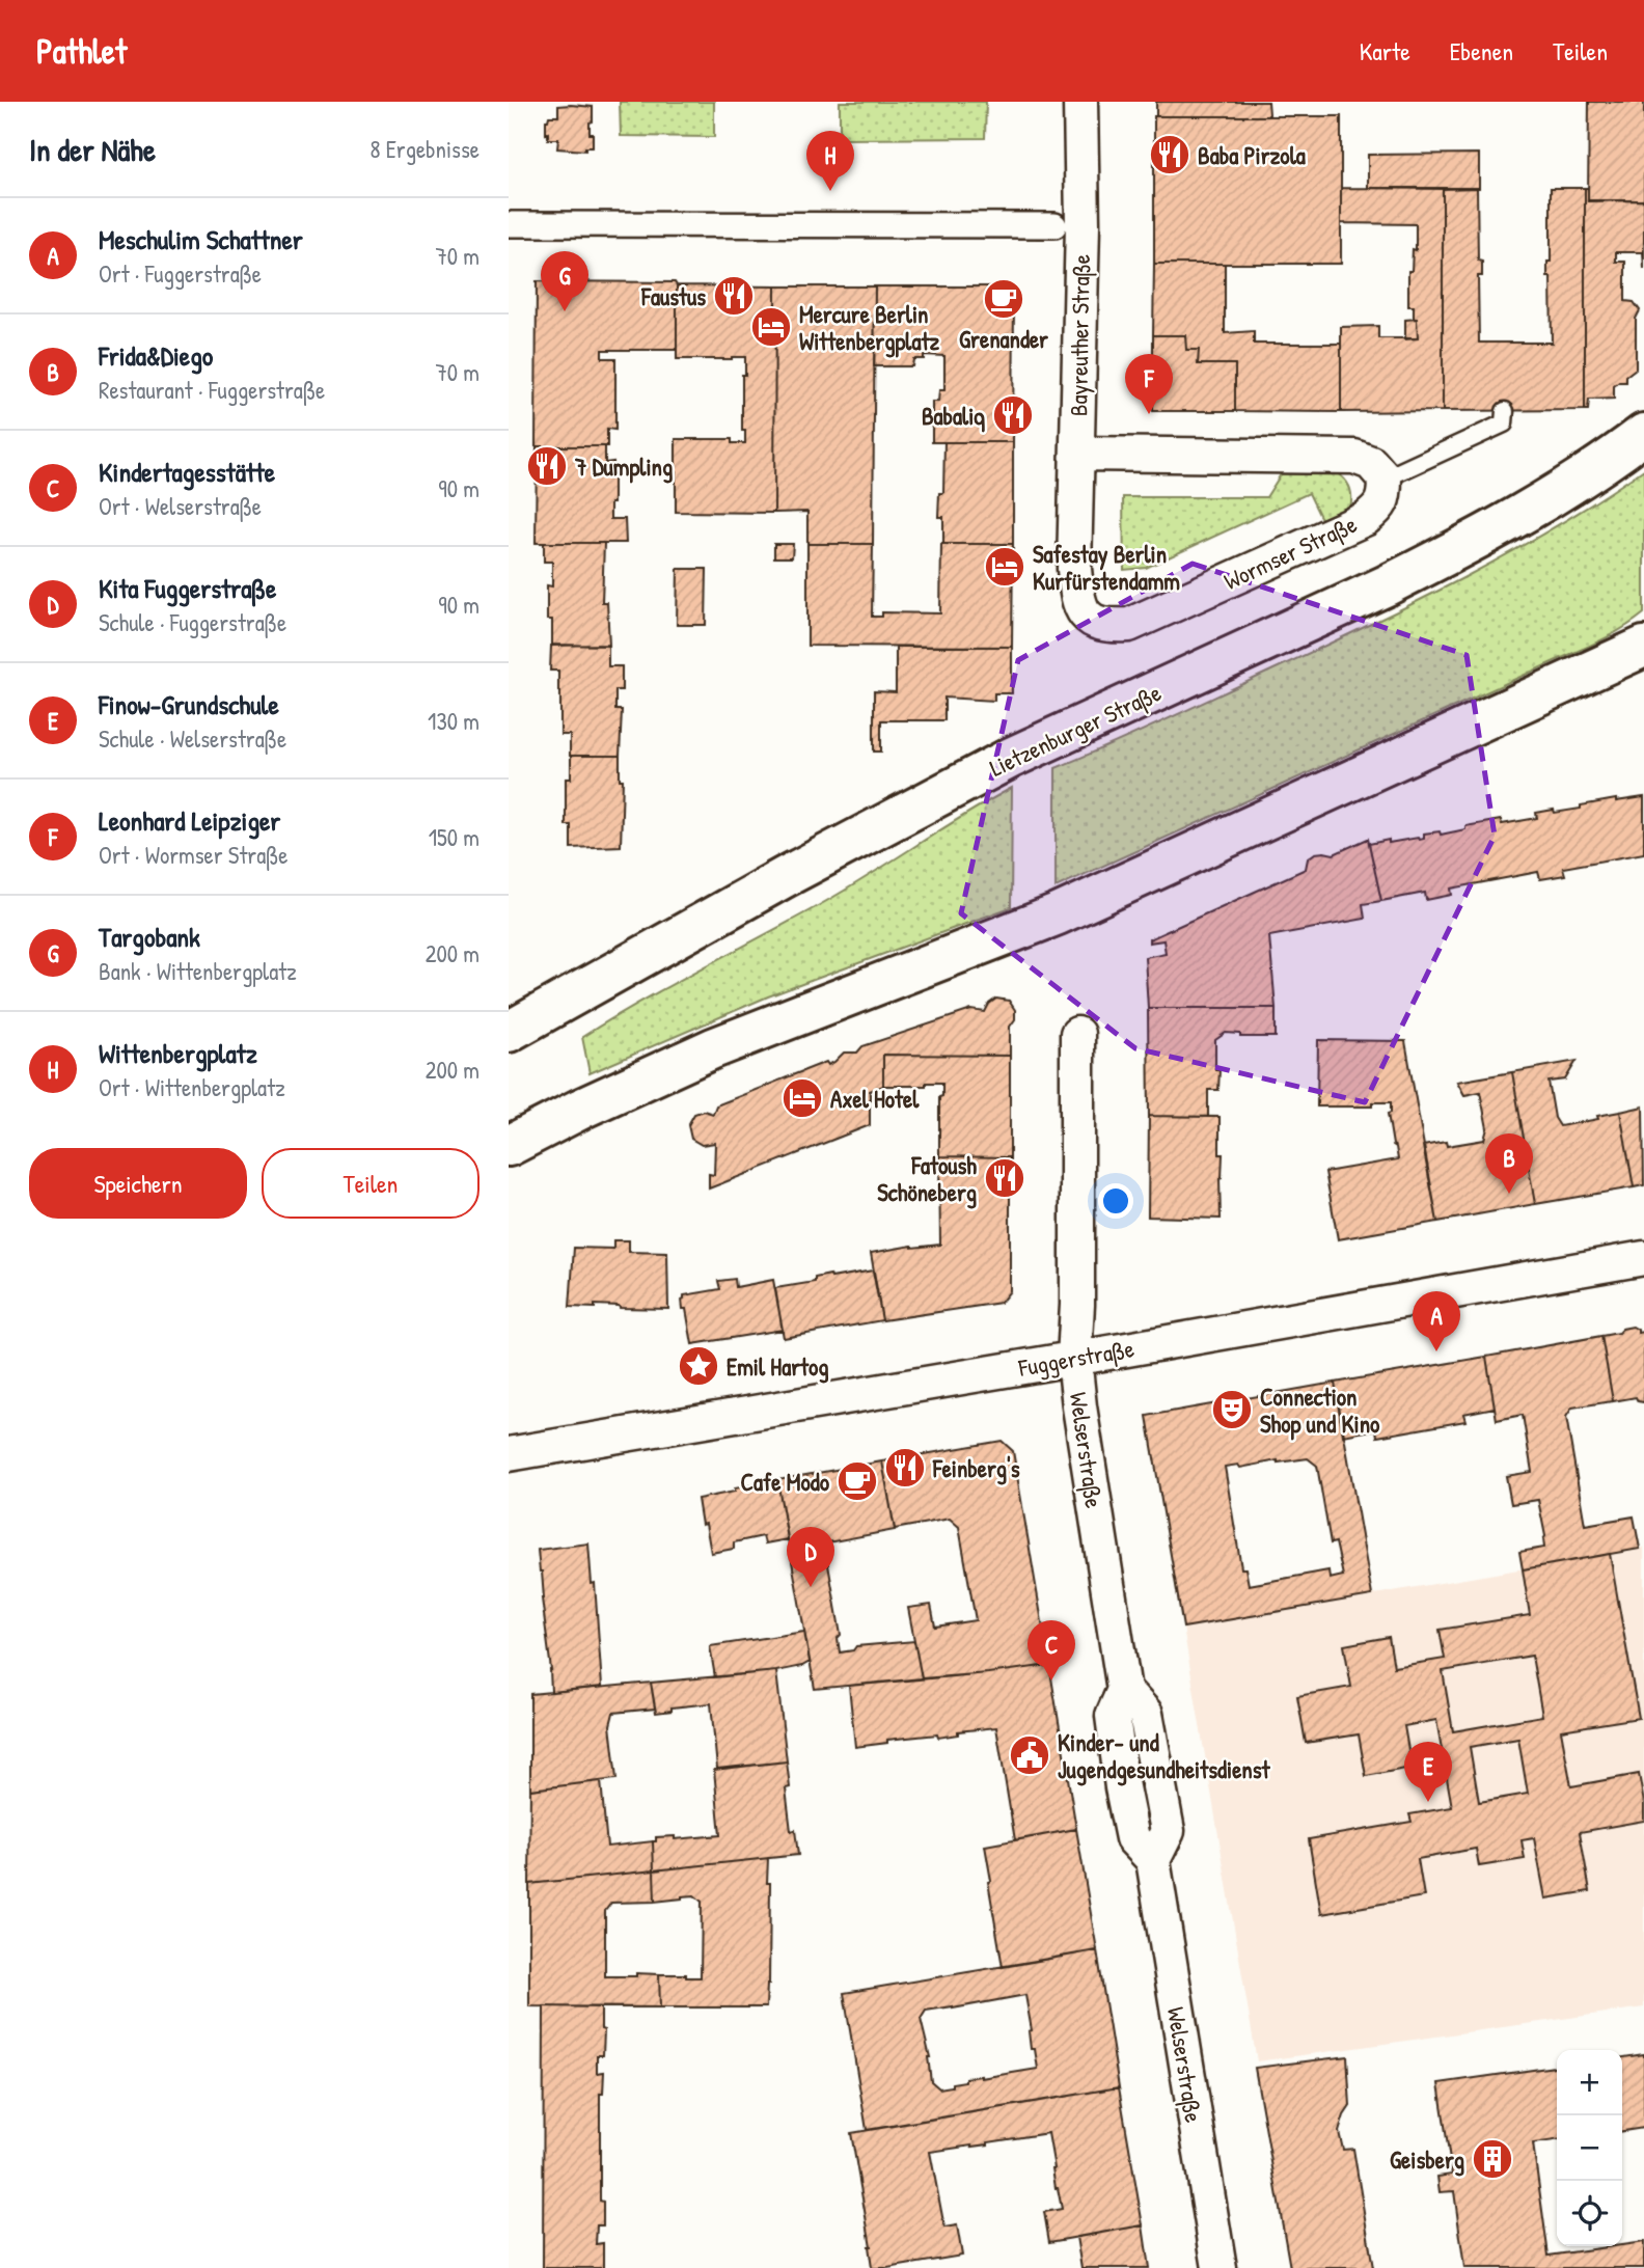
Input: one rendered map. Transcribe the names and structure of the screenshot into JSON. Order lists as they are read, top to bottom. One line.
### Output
{"streets":{"main road":["Lietzenburger Straße"],"street":["Bayreuther Straße","Wormser Straße","Fuggerstraße","Welserstraße"]},"crossings":[["Bayreuther Straße","Wormser Straße"],["Fuggerstraße","Welserstraße"]],"places":{"restaurant":["Baba Pirzola","Faustus","Babaliq","7 Dumpling","Fatoush Schöneberg","Feinberg's"],"cafe":["Grenander","Cafe Modo"],"hotel":["Mercure Berlin Wittenbergplatz","Safestay Berlin Kurfürstendamm","Axel Hotel"],"place":["Emil Hartog"],"theatre":["Connection Shop und Kino"],"public building":["Kinder- und Jugendgesundheitsdienst"],"building":["Geisberg"]},"page":{"header":"Pathlet","nav":["Karte","Ebenen","Teilen"],"heading":["In der Nähe","8 Ergebnisse"],"pins":["H","G","F","B","A","D","C","E"],"list":[{"mark":"A","name":"Meschulim Schattner","note":"Ort · Fuggerstraße","value":"70 m"},{"mark":"B","name":"Frida&Diego","note":"Restaurant · Fuggerstraße","value":"70 m"},{"mark":"C","name":"Kindertagesstätte","note":"Ort · Welserstraße","value":"90 m"},{"mark":"D","name":"Kita Fuggerstraße","note":"Schule · Fuggerstraße","value":"90 m"},{"mark":"E","name":"Finow-Grundschule","note":"Schule · Welserstraße","value":"130 m"},{"mark":"F","name":"Leonhard Leipziger","note":"Ort · Wormser Straße","value":"150 m"},{"mark":"G","name":"Targobank","note":"Bank · Wittenbergplatz","value":"200 m"},{"mark":"H","name":"Wittenbergplatz","note":"Ort · Wittenbergplatz","value":"200 m"}],"buttons":["Speichern","Teilen"],"map_buttons":["+","−"]}}
